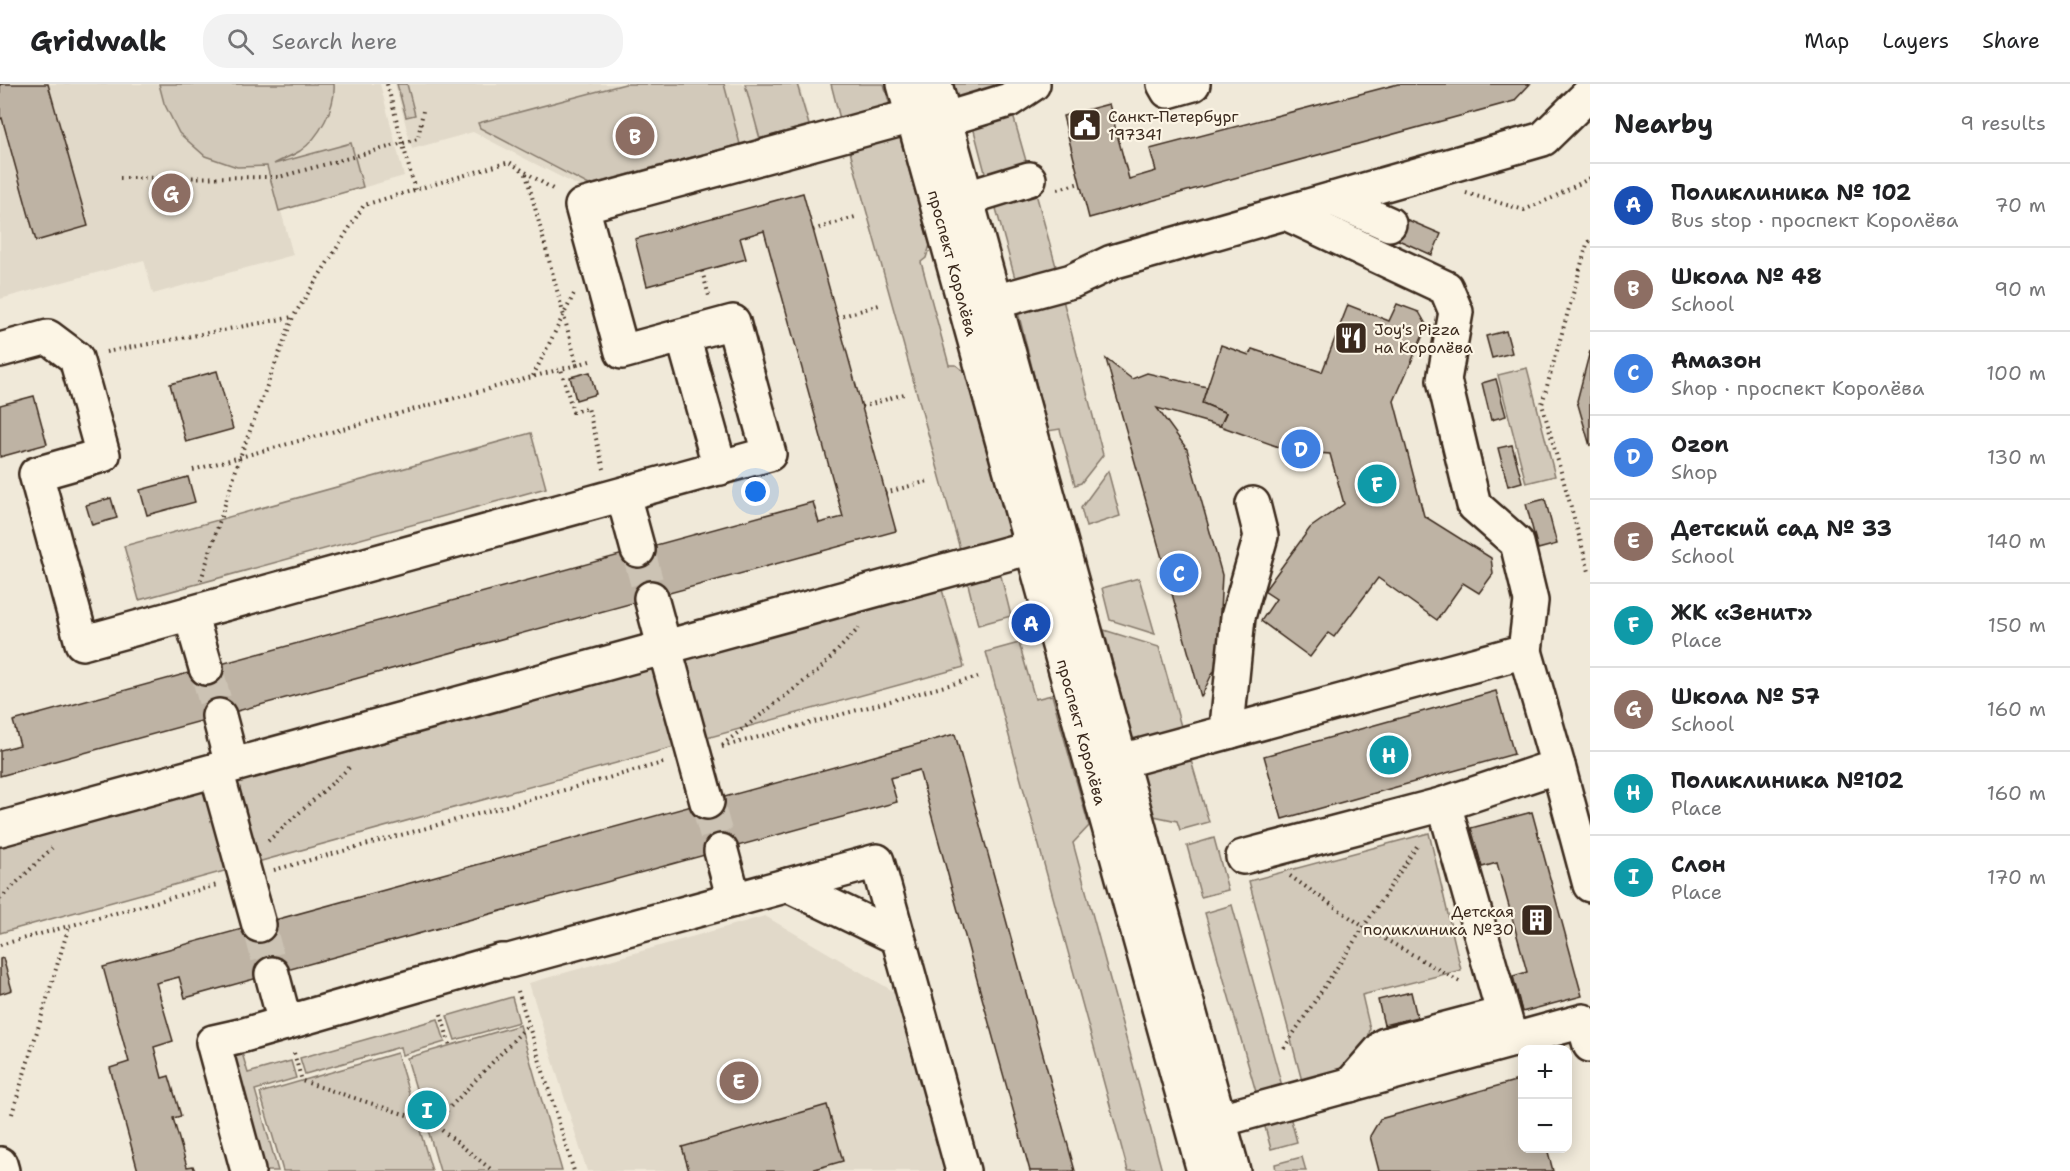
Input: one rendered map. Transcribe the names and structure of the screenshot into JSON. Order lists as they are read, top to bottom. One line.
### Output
{"streets":{"street":["проспект Королёва"]},"places":{"public building":["Санкт-Петербург 197341"],"restaurant":["Joy's Pizza на Королёва"],"building":["Детская поликлиника №30"]},"page":{"header":"Gridwalk","search":"Search here","nav":["Map","Layers","Share"],"heading":["Nearby","9 results"],"pins":["B","G","D","F","C","A","H","E","I"],"list":[{"mark":"A","name":"Поликлиника № 102","note":"Bus stop · проспект Королёва","value":"70 m"},{"mark":"B","name":"Школа № 48","note":"School","value":"90 m"},{"mark":"C","name":"Амазон","note":"Shop · проспект Королёва","value":"100 m"},{"mark":"D","name":"Ozon","note":"Shop","value":"130 m"},{"mark":"E","name":"Детский сад № 33","note":"School","value":"140 m"},{"mark":"F","name":"ЖК «Зенит»","note":"Place","value":"150 m"},{"mark":"G","name":"Школа № 57","note":"School","value":"160 m"},{"mark":"H","name":"Поликлиника №102","note":"Place","value":"160 m"},{"mark":"I","name":"Слон","note":"Place","value":"170 m"}],"map_buttons":["+","−"]}}
